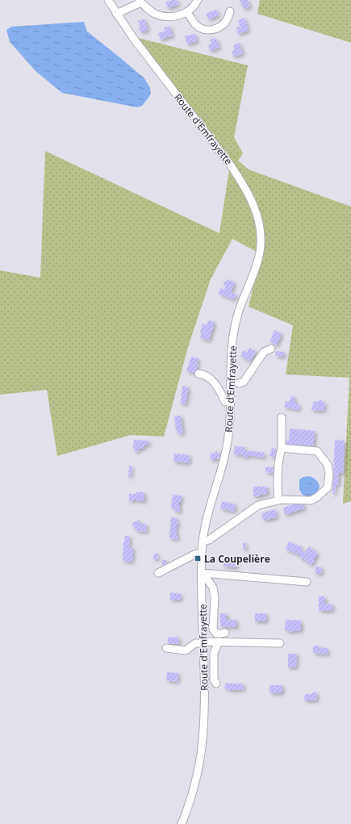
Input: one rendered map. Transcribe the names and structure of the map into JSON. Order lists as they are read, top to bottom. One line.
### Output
{"streets":{"street":["Route d'Emfrayette"]},"places":{"transit":["La Coupelière"]}}
